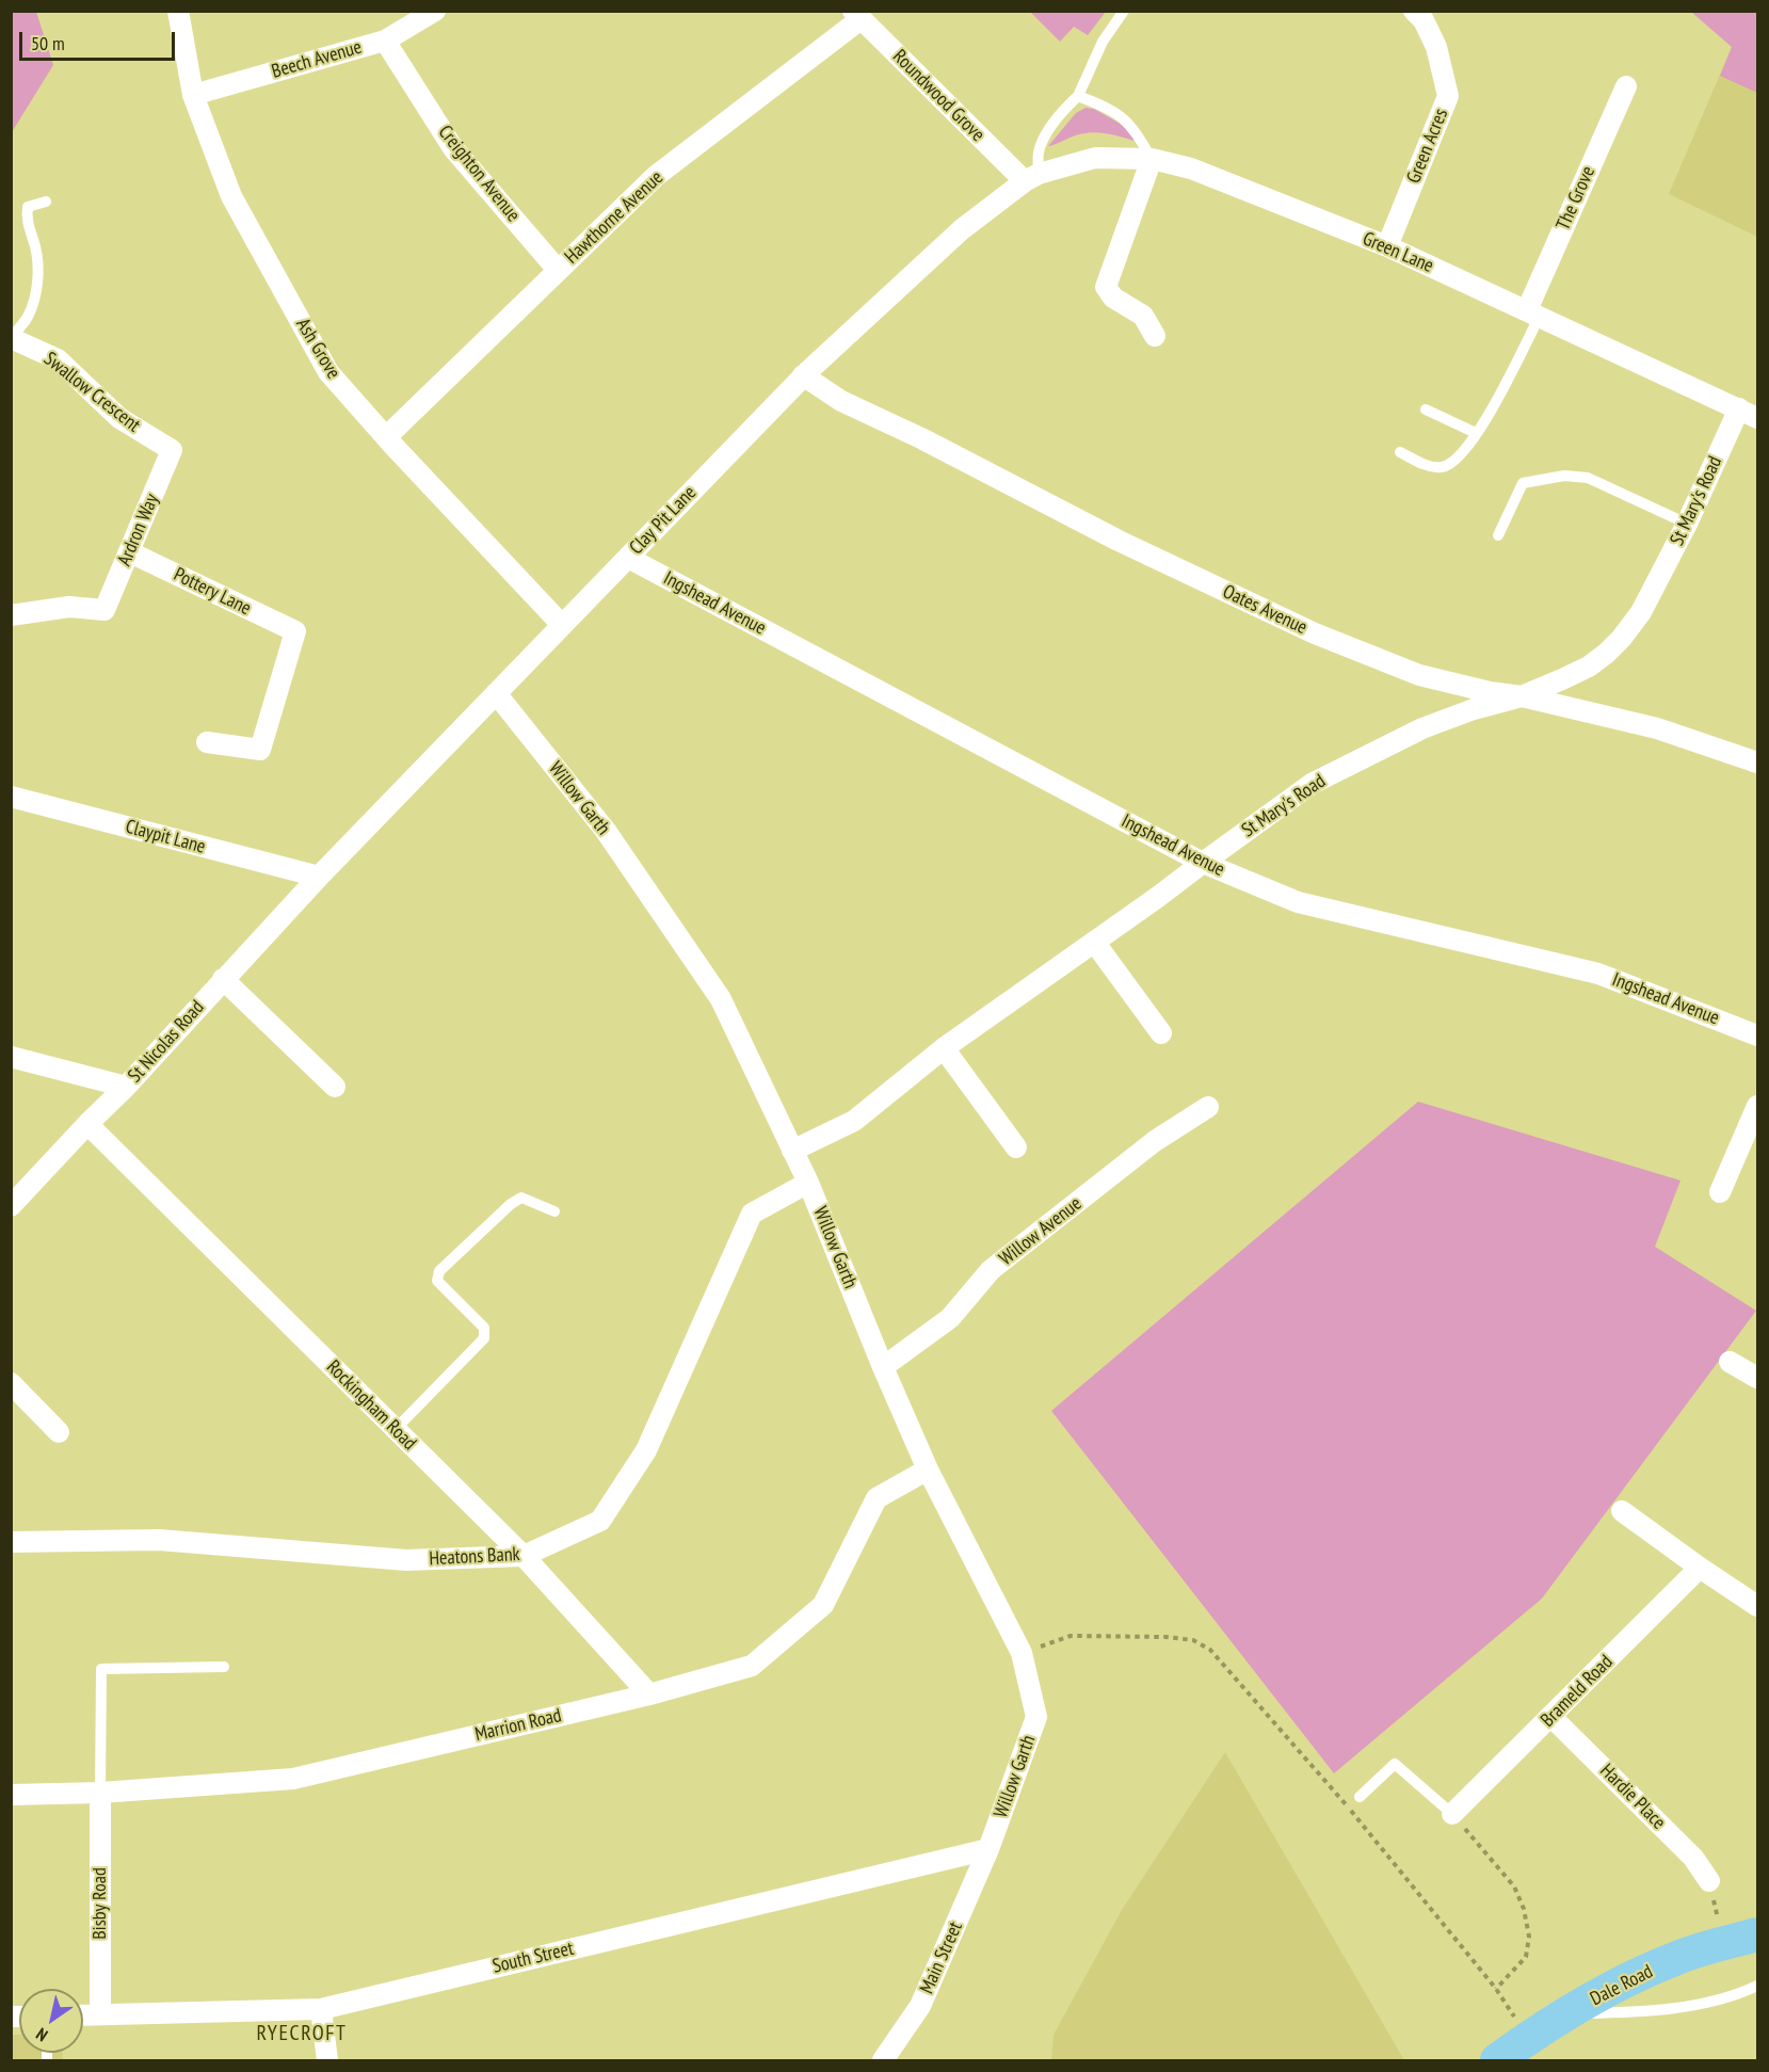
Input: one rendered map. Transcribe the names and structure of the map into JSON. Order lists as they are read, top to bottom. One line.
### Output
{"streets":{"main road":["Dale Road"],"street":["Beech Avenue","Roundwood Grove","Green Acres","Creighton Avenue","The Grove","Hawthorne Avenue","Green Lane","Ash Grove","Swallow Crescent","St Mary's Road","Clay Pit Lane","Ardron Way","Pottery Lane","Ingshead Avenue","Oates Avenue","Willow Garth","Claypit Lane","St Nicolas Road","Willow Avenue","Rockingham Road","Heatons Bank","Brameld Road","Marrion Road","Hardie Place","Bisby Road","South Street","Main Street"]},"crossings":[["Beech Avenue","Creighton Avenue"],["Beech Avenue","Ash Grove"],["Roundwood Grove","Hawthorne Avenue"],["Roundwood Grove","Green Lane"],["Roundwood Grove","Clay Pit Lane"],["Green Acres","Green Lane"],["Creighton Avenue","Hawthorne Avenue"],["The Grove","Green Lane"],["Hawthorne Avenue","Ash Grove"],["Green Lane","St Mary's Road"],["Green Lane","Clay Pit Lane"],["Ash Grove","Clay Pit Lane"],["Swallow Crescent","Ardron Way"],["St Mary's Road","Ingshead Avenue"],["St Mary's Road","Oates Avenue"],["St Mary's Road","Willow Garth"],["Clay Pit Lane","Ingshead Avenue"],["Clay Pit Lane","Oates Avenue"],["Clay Pit Lane","Willow Garth"],["Clay Pit Lane","Claypit Lane"],["Clay Pit Lane","St Nicolas Road"],["Ardron Way","Pottery Lane"],["Willow Garth","Willow Avenue"],["Willow Garth","Heatons Bank"],["Willow Garth","Marrion Road"],["Willow Garth","South Street"],["Willow Garth","Main Street"],["Claypit Lane","St Nicolas Road"],["St Nicolas Road","Rockingham Road"],["Rockingham Road","Heatons Bank"],["Rockingham Road","Marrion Road"],["Brameld Road","Hardie Place"],["Marrion Road","Bisby Road"],["Bisby Road","South Street"],["South Street","Main Street"]],"districts":["RYECROFT"],"scale_bar":"50 m","north":"bottom left"}
